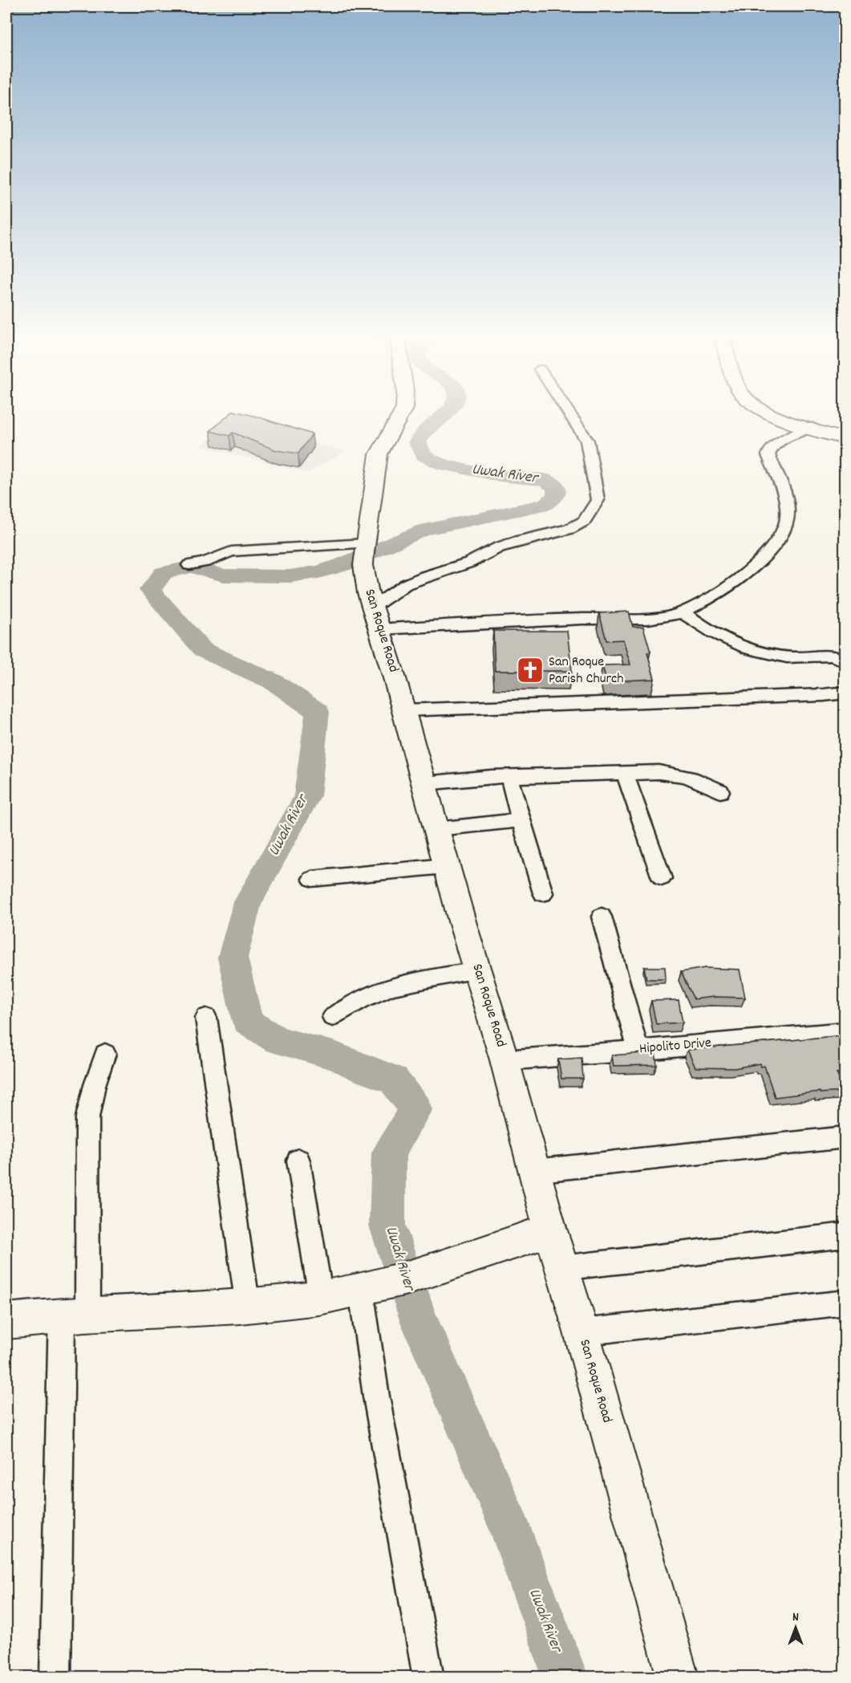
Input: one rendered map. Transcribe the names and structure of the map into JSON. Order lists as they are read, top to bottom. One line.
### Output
{"streets":{"street":["San Roque Road","Hipolito Drive"]},"crossings":[["San Roque Road","Hipolito Drive"]],"water":["Uwak River"],"places":{"church":["San Roque Parish Church"]},"north":"top"}
